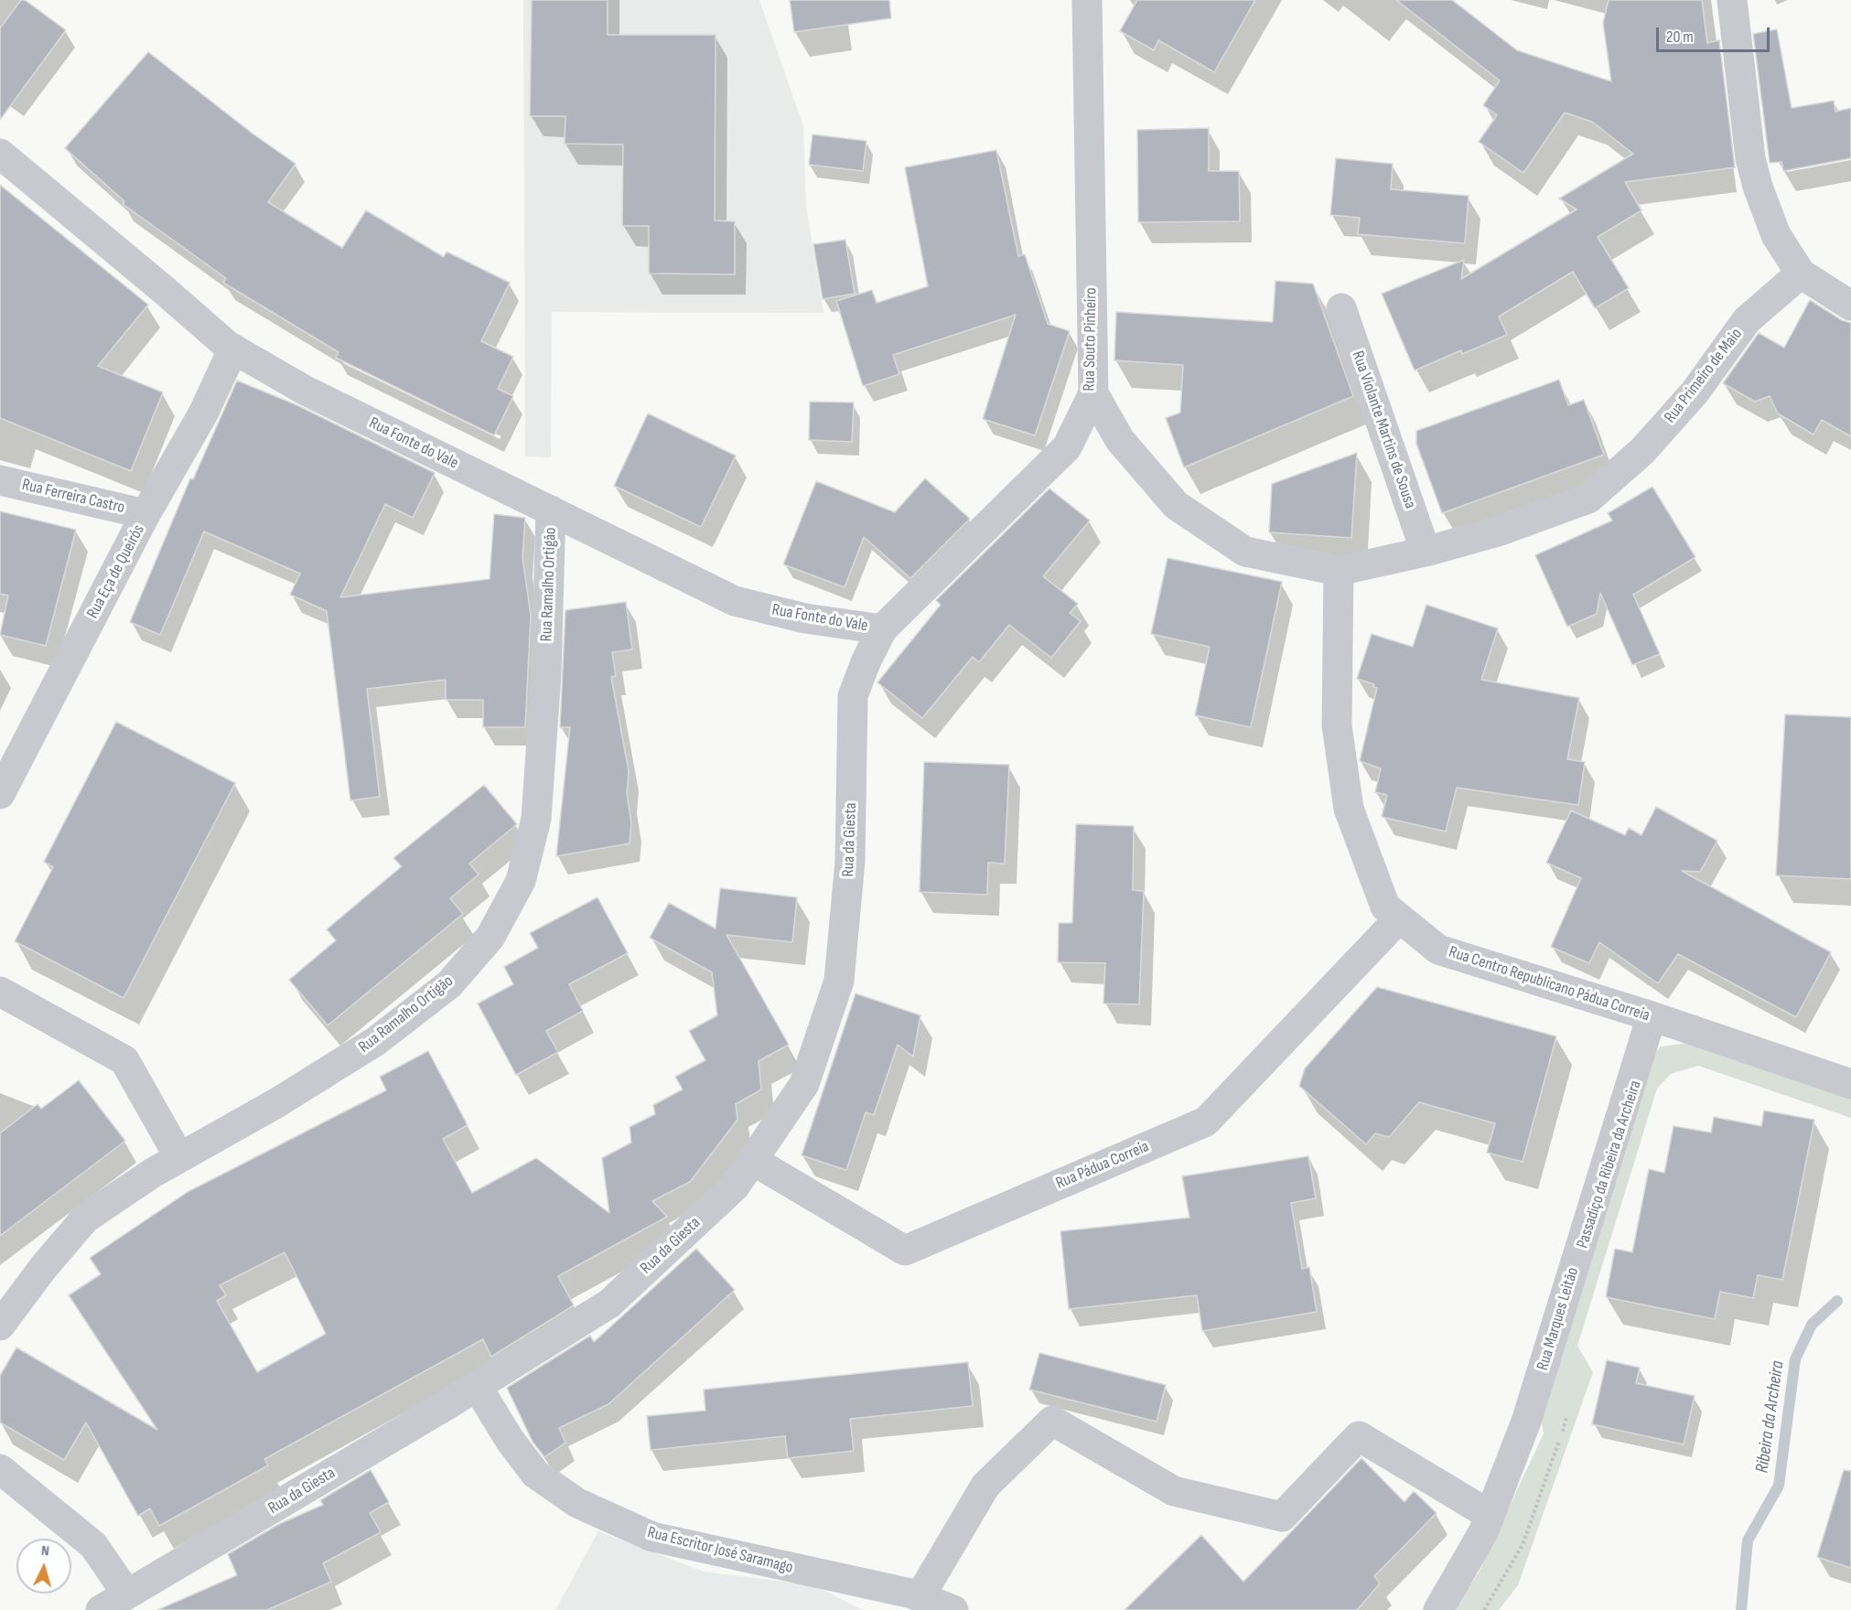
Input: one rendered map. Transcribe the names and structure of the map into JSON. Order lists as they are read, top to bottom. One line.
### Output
{"streets":{"street":["Rua Souto Pinheiro","Rua Primeiro de Maio","Rua Violante Martins de Sousa","Rua Fonte do Vale","Rua Ferreira Castro","Rua Eça de Queirós","Rua Ramalho Ortigão","Rua da Giesta","Rua Centro Republicano Pádua Correia","Rua Pádua Correia","Rua Marques Leitão","Rua Escritor José Saramago"]},"crossings":[["Rua Souto Pinheiro","Rua Fonte do Vale"],["Rua Souto Pinheiro","Rua da Giesta"],["Rua Primeiro de Maio","Rua Violante Martins de Sousa"],["Rua Primeiro de Maio","Rua Centro Republicano Pádua Correia"],["Rua Fonte do Vale","Rua Eça de Queirós"],["Rua Fonte do Vale","Rua Ramalho Ortigão"],["Rua Fonte do Vale","Rua da Giesta"],["Rua Ferreira Castro","Rua Eça de Queirós"],["Rua da Giesta","Rua Pádua Correia"],["Rua da Giesta","Rua Escritor José Saramago"],["Rua Centro Republicano Pádua Correia","Rua Pádua Correia"],["Rua Centro Republicano Pádua Correia","Rua Marques Leitão"]],"water":["Ribeira da Archeira"],"scale_bar":"20 m","north":"top"}
